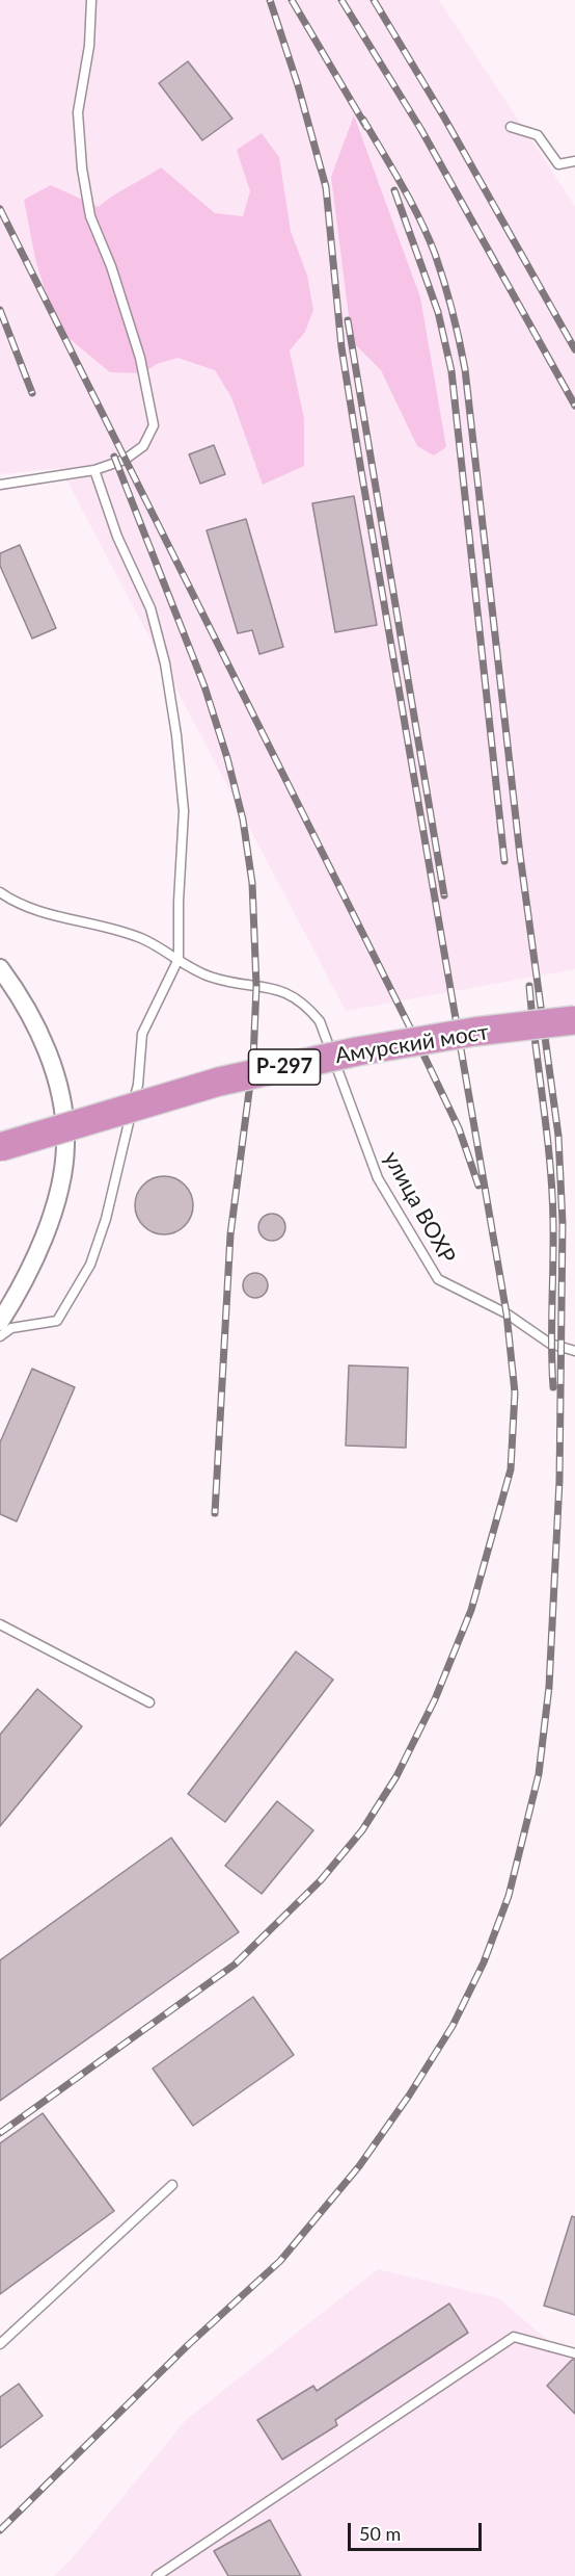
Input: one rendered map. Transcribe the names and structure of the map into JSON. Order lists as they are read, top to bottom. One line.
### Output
{"streets":{"highway":["Амурский мост","Р-297"],"lane":["улица ВОХР"]},"scale_bar":"50 m"}
